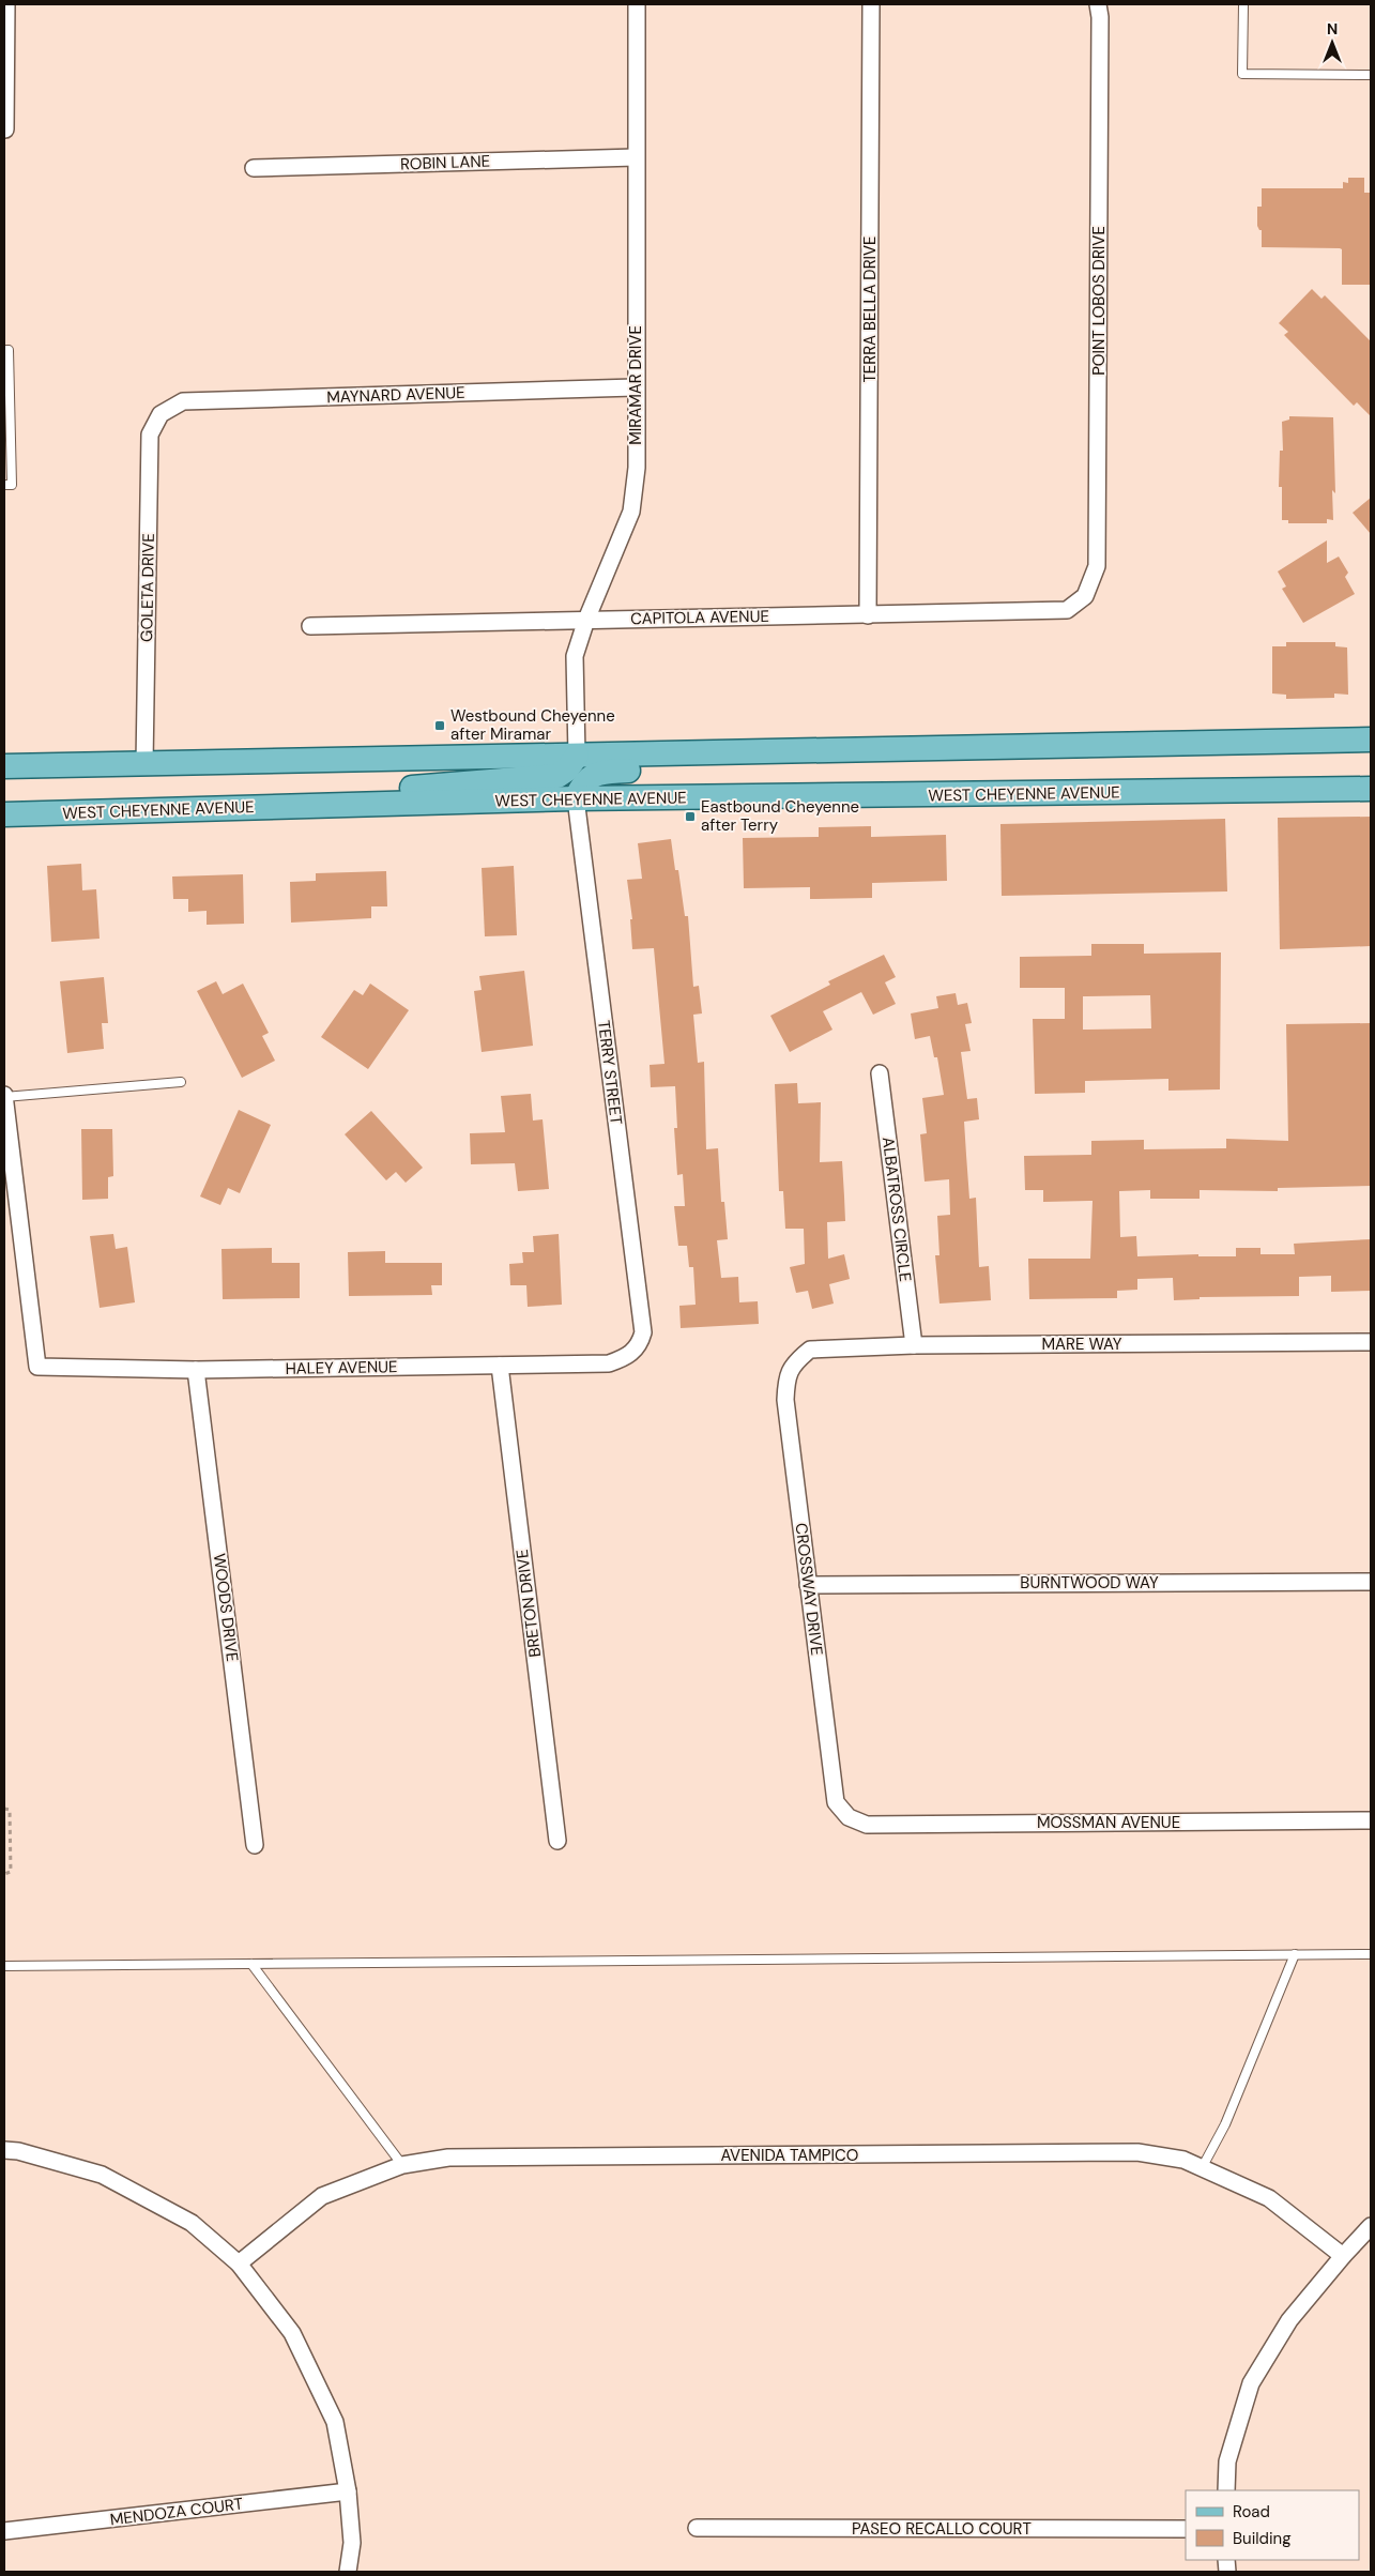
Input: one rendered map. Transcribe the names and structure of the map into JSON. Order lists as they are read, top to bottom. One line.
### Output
{"streets":{"main road":["WEST CHEYENNE AVENUE"],"street":["ROBIN LANE","POINT LOBOS DRIVE","TERRA BELLA DRIVE","MIRAMAR DRIVE","MAYNARD AVENUE","GOLETA DRIVE","CAPITOLA AVENUE","TERRY STREET","ALBATROSS CIRCLE","MARE WAY","HALEY AVENUE","BURNTWOOD WAY","CROSSWAY DRIVE","BRETON DRIVE","WOODS DRIVE","MOSSMAN AVENUE","AVENIDA TAMPICO","MENDOZA COURT","PASEO RECALLO COURT"]},"crossings":[["ROBIN LANE","MIRAMAR DRIVE"],["POINT LOBOS DRIVE","CAPITOLA AVENUE"],["TERRA BELLA DRIVE","CAPITOLA AVENUE"],["MIRAMAR DRIVE","MAYNARD AVENUE"],["MIRAMAR DRIVE","CAPITOLA AVENUE"],["MAYNARD AVENUE","GOLETA DRIVE"],["WEST CHEYENNE AVENUE","TERRY STREET"],["TERRY STREET","HALEY AVENUE"],["ALBATROSS CIRCLE","MARE WAY"],["MARE WAY","CROSSWAY DRIVE"],["HALEY AVENUE","BRETON DRIVE"],["HALEY AVENUE","WOODS DRIVE"],["BURNTWOOD WAY","CROSSWAY DRIVE"],["CROSSWAY DRIVE","MOSSMAN AVENUE"]],"places":{"transit":["Westbound Cheyenne after Miramar","Eastbound Cheyenne after Terry"]},"legend":["Road","Building"],"north":"top"}
